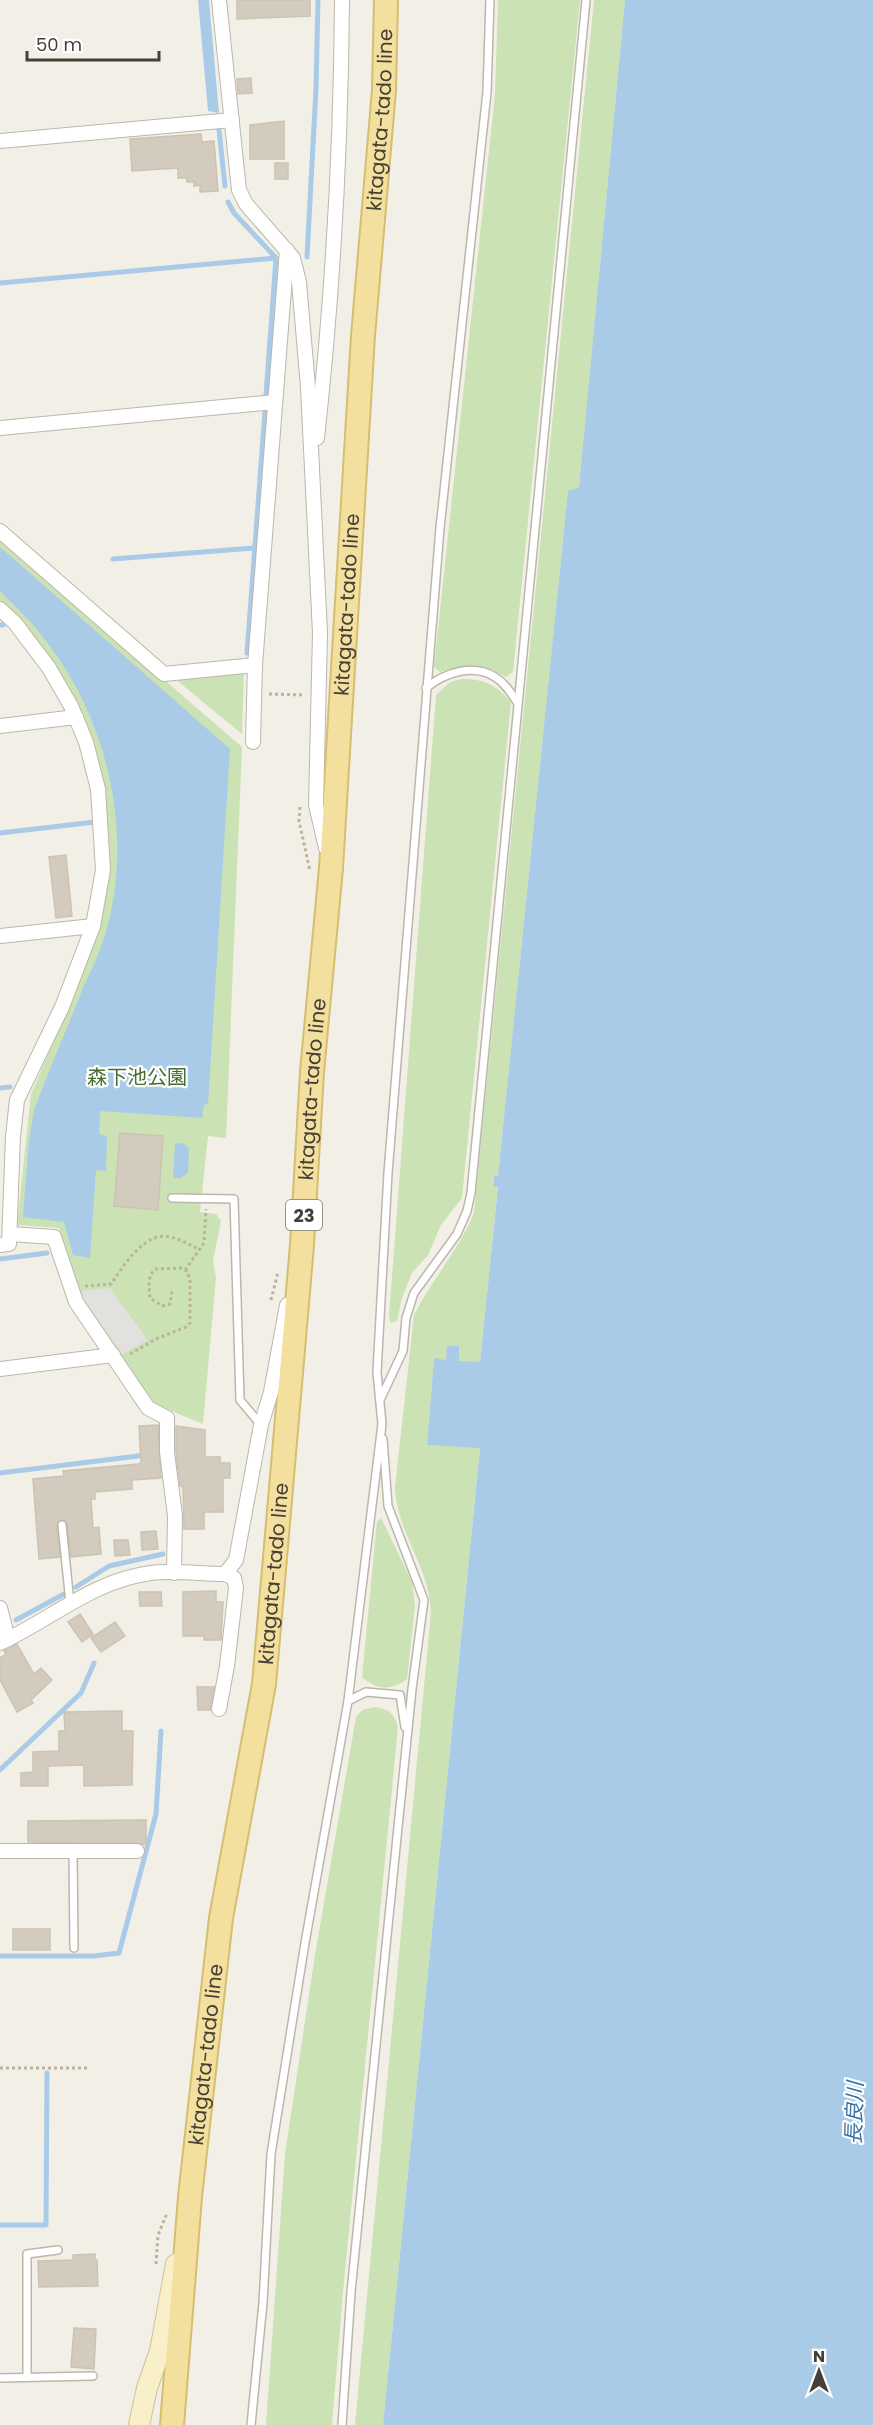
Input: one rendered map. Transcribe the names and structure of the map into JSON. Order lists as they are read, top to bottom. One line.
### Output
{"streets":{"main road":["kitagata-tado line","23"]},"water":["長良川"],"parks":["森下池公園"],"scale_bar":"50 m","north":"top"}
